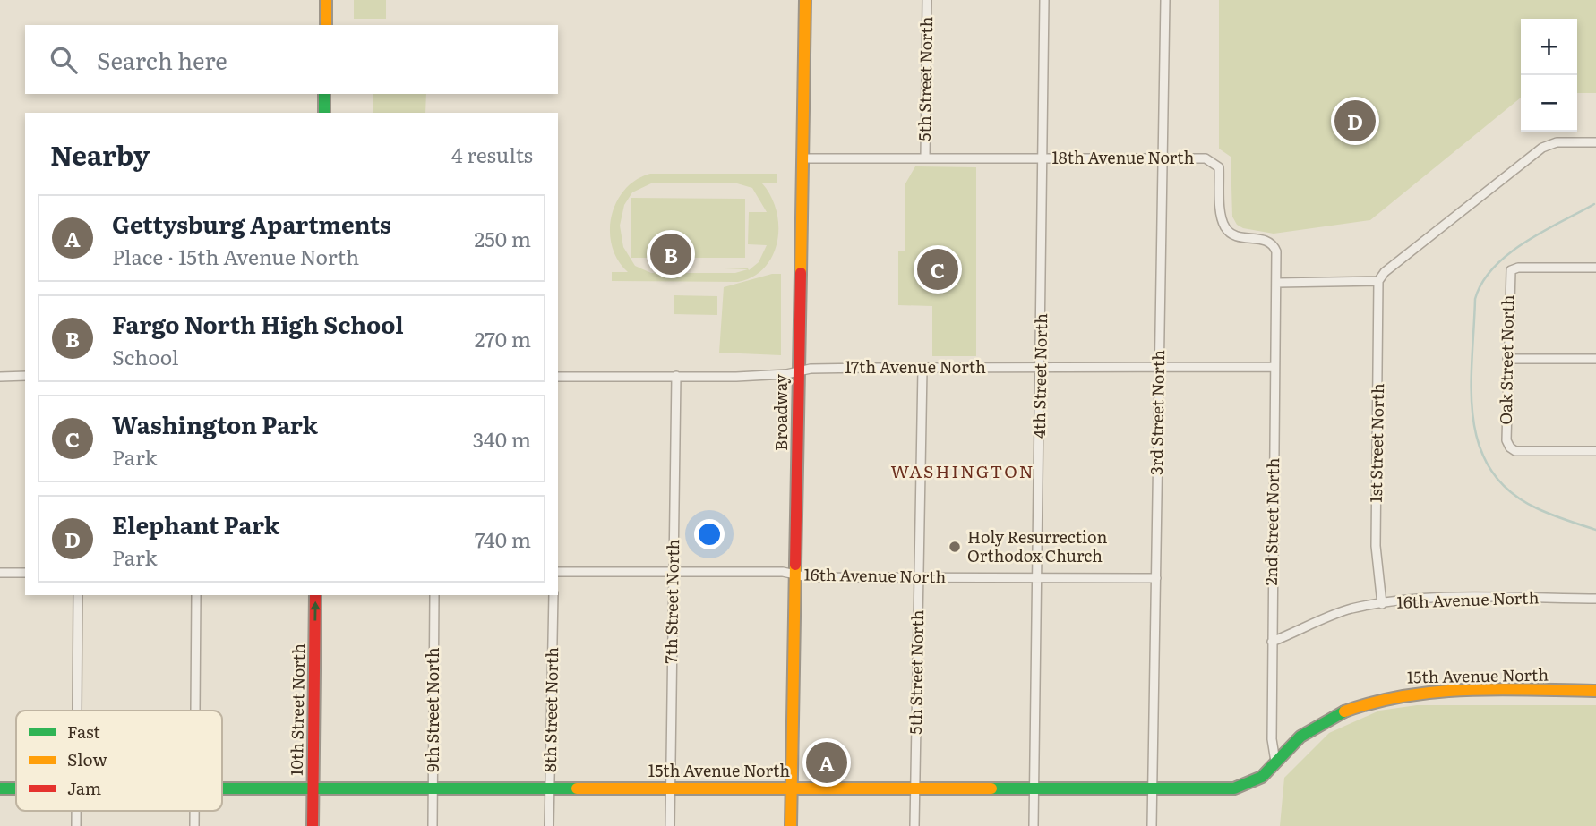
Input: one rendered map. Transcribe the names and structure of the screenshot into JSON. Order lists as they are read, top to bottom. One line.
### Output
{"streets":{"street":["5th Street North","18th Avenue North","Oak Street North","17th Avenue North","4th Street North","Broadway","3rd Street North","1st Street North","2nd Street North","16th Avenue North","7th Street North","15th Avenue North","10th Street North","9th Street North","8th Street North"]},"crossings":[["5th Street North","18th Avenue North"],["5th Street North","17th Avenue North"],["5th Street North","16th Avenue North"],["5th Street North","15th Avenue North"],["18th Avenue North","4th Street North"],["18th Avenue North","Broadway"],["18th Avenue North","3rd Street North"],["18th Avenue North","2nd Street North"],["17th Avenue North","4th Street North"],["17th Avenue North","Broadway"],["17th Avenue North","3rd Street North"],["17th Avenue North","2nd Street North"],["17th Avenue North","7th Street North"],["4th Street North","16th Avenue North"],["4th Street North","15th Avenue North"],["Broadway","16th Avenue North"],["Broadway","15th Avenue North"],["3rd Street North","16th Avenue North"],["3rd Street North","15th Avenue North"],["1st Street North","16th Avenue North"],["2nd Street North","16th Avenue North"],["2nd Street North","15th Avenue North"],["16th Avenue North","7th Street North"],["7th Street North","15th Avenue North"],["15th Avenue North","10th Street North"],["15th Avenue North","9th Street North"],["15th Avenue North","8th Street North"]],"one_way":["10th Street North"],"districts":["WASHINGTON"],"places":["Holy Resurrection Orthodox Church"],"legend":["Fast","Slow","Jam"],"page":{"map_buttons":["+","−"],"search":"Search here","pins":["D","B","C","A"],"heading":["Nearby","4 results"],"list":[{"mark":"A","name":"Gettysburg Apartments","note":"Place · 15th Avenue North","value":"250 m"},{"mark":"B","name":"Fargo North High School","note":"School","value":"270 m"},{"mark":"C","name":"Washington Park","note":"Park","value":"340 m"},{"mark":"D","name":"Elephant Park","note":"Park","value":"740 m"}]}}
